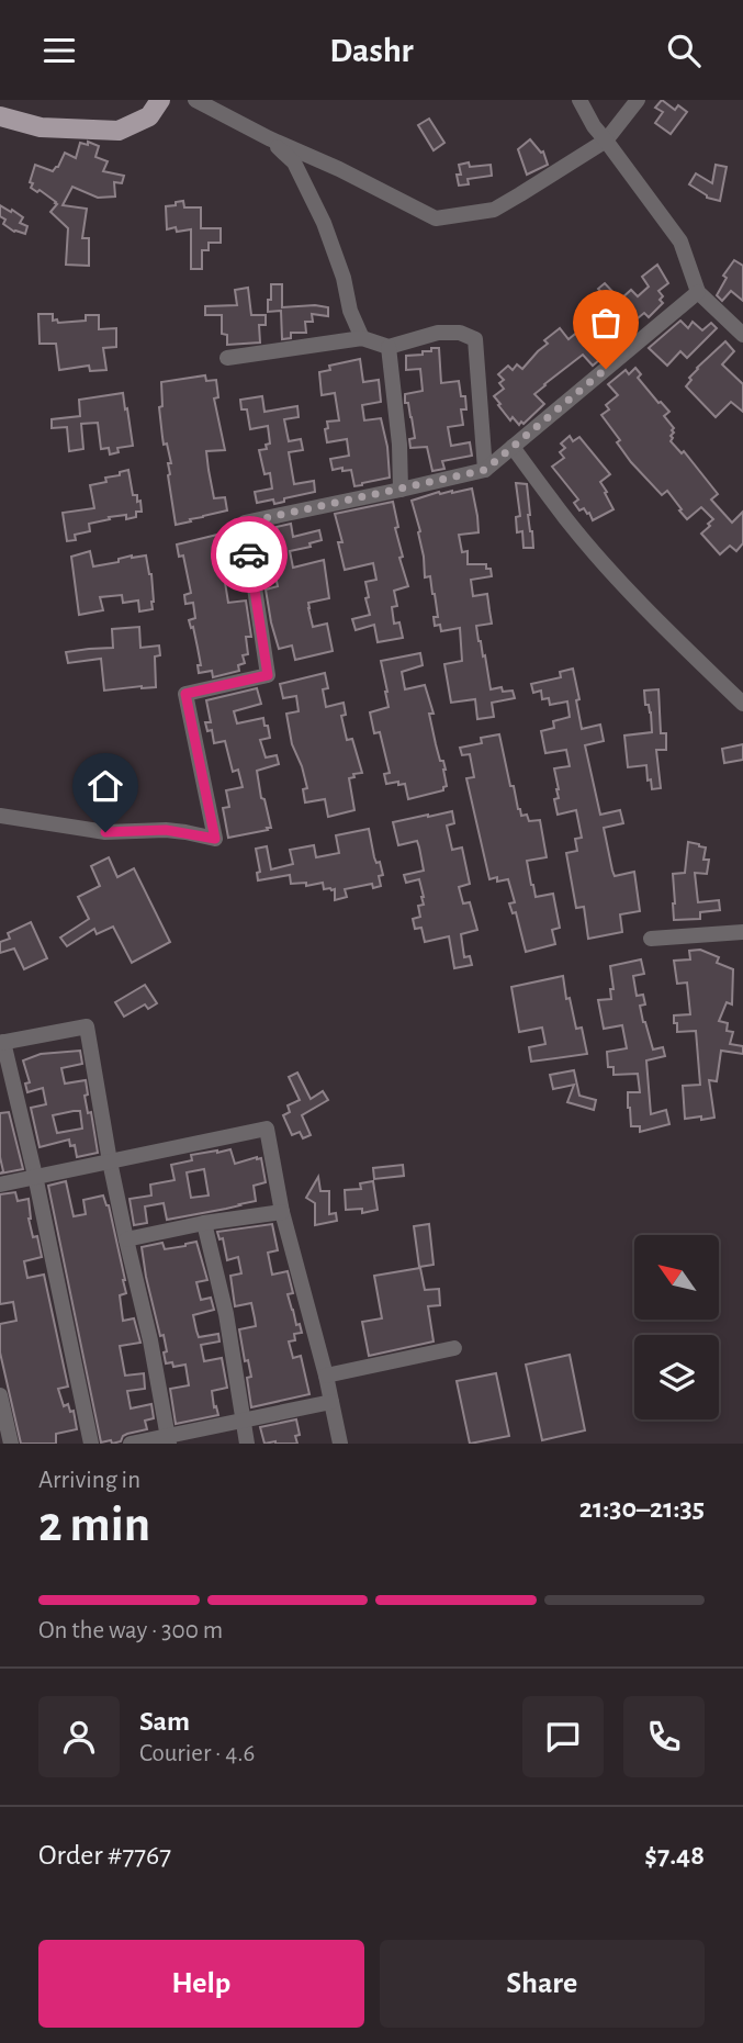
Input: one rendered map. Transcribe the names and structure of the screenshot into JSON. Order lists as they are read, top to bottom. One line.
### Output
{"north":"top left","page":{"header":"Dashr","heading":["2 min","Arriving in","21:30–21:35"],"panel":["Sam","Courier · 4.6","Order #7767","$7.48"],"bar":"On the way · 300 m","buttons":["Help","Share"]}}
